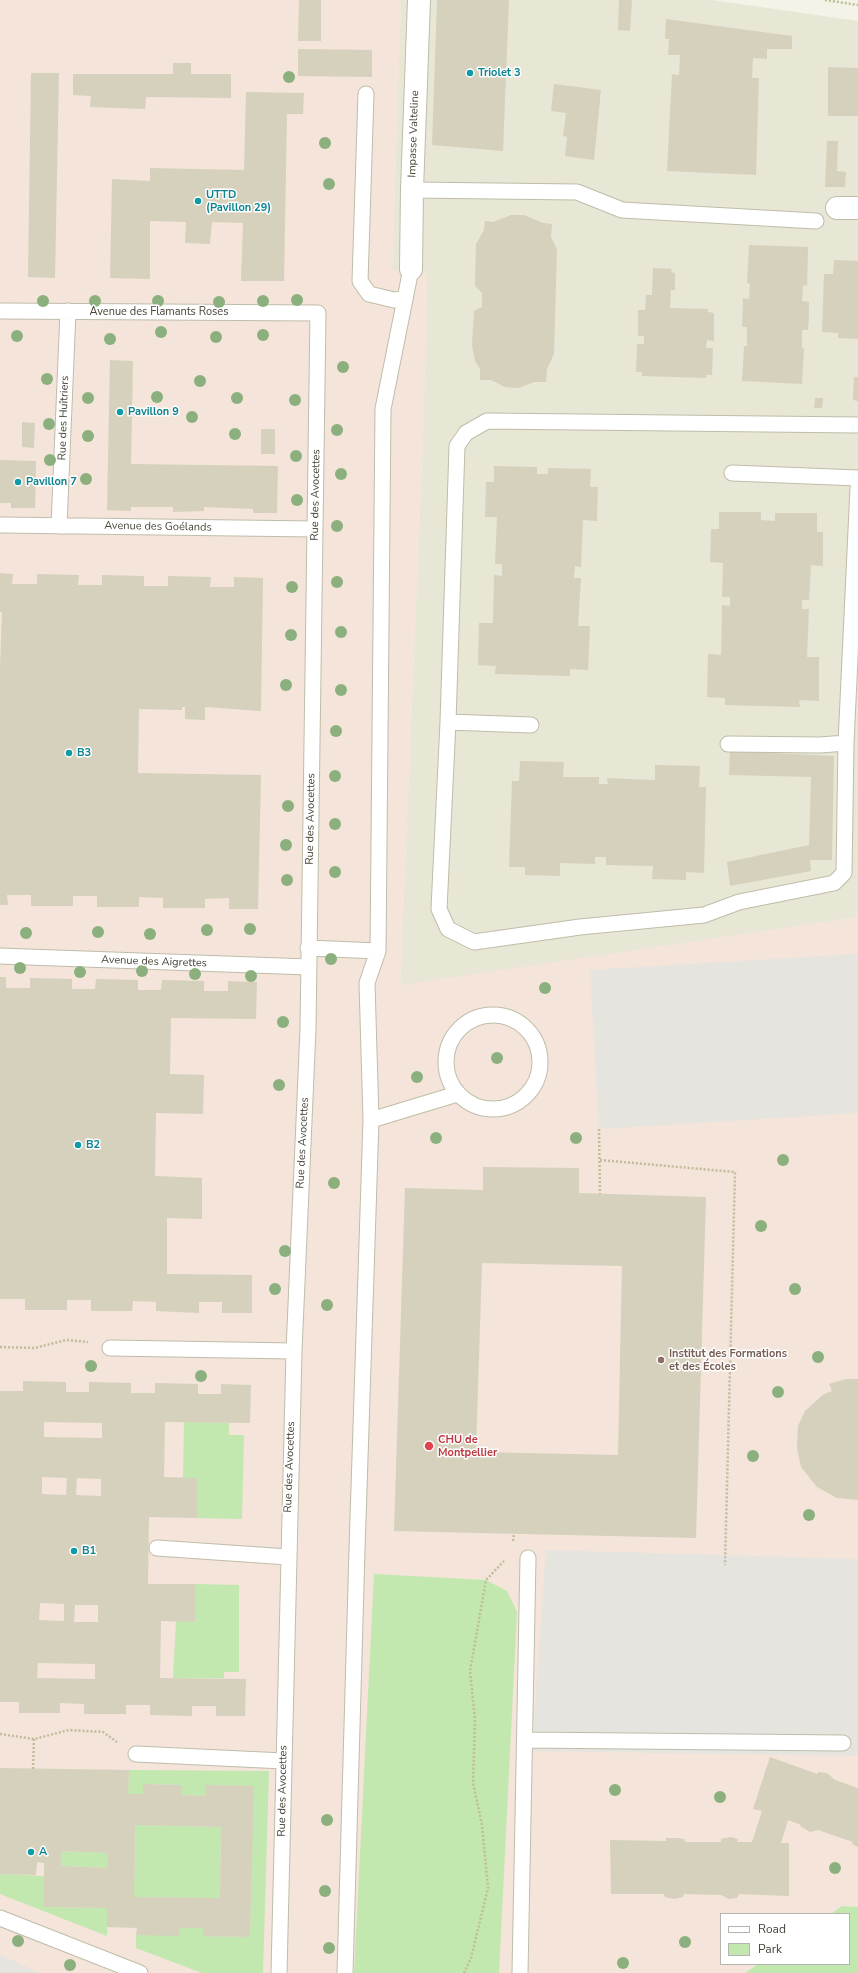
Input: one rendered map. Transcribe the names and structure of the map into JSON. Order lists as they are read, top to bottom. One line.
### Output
{"streets":{"street":["Impasse Valteline"],"lane":["Avenue des Flamants Roses","Rue des Huîtriers","Rue des Avocettes","Avenue des Goélands","Avenue des Aigrettes"]},"crossings":[["Avenue des Flamants Roses","Rue des Huîtriers"],["Avenue des Flamants Roses","Rue des Avocettes"],["Rue des Huîtriers","Avenue des Goélands"],["Rue des Avocettes","Avenue des Goélands"],["Rue des Avocettes","Avenue des Aigrettes"]],"places":["Triolet 3","UTTD (Pavillon 29)","Pavillon 9","Pavillon 7","B3","B2","Institut des Formations et des Écoles","CHU de Montpellier","B1","A"],"legend":["Road","Park"]}
